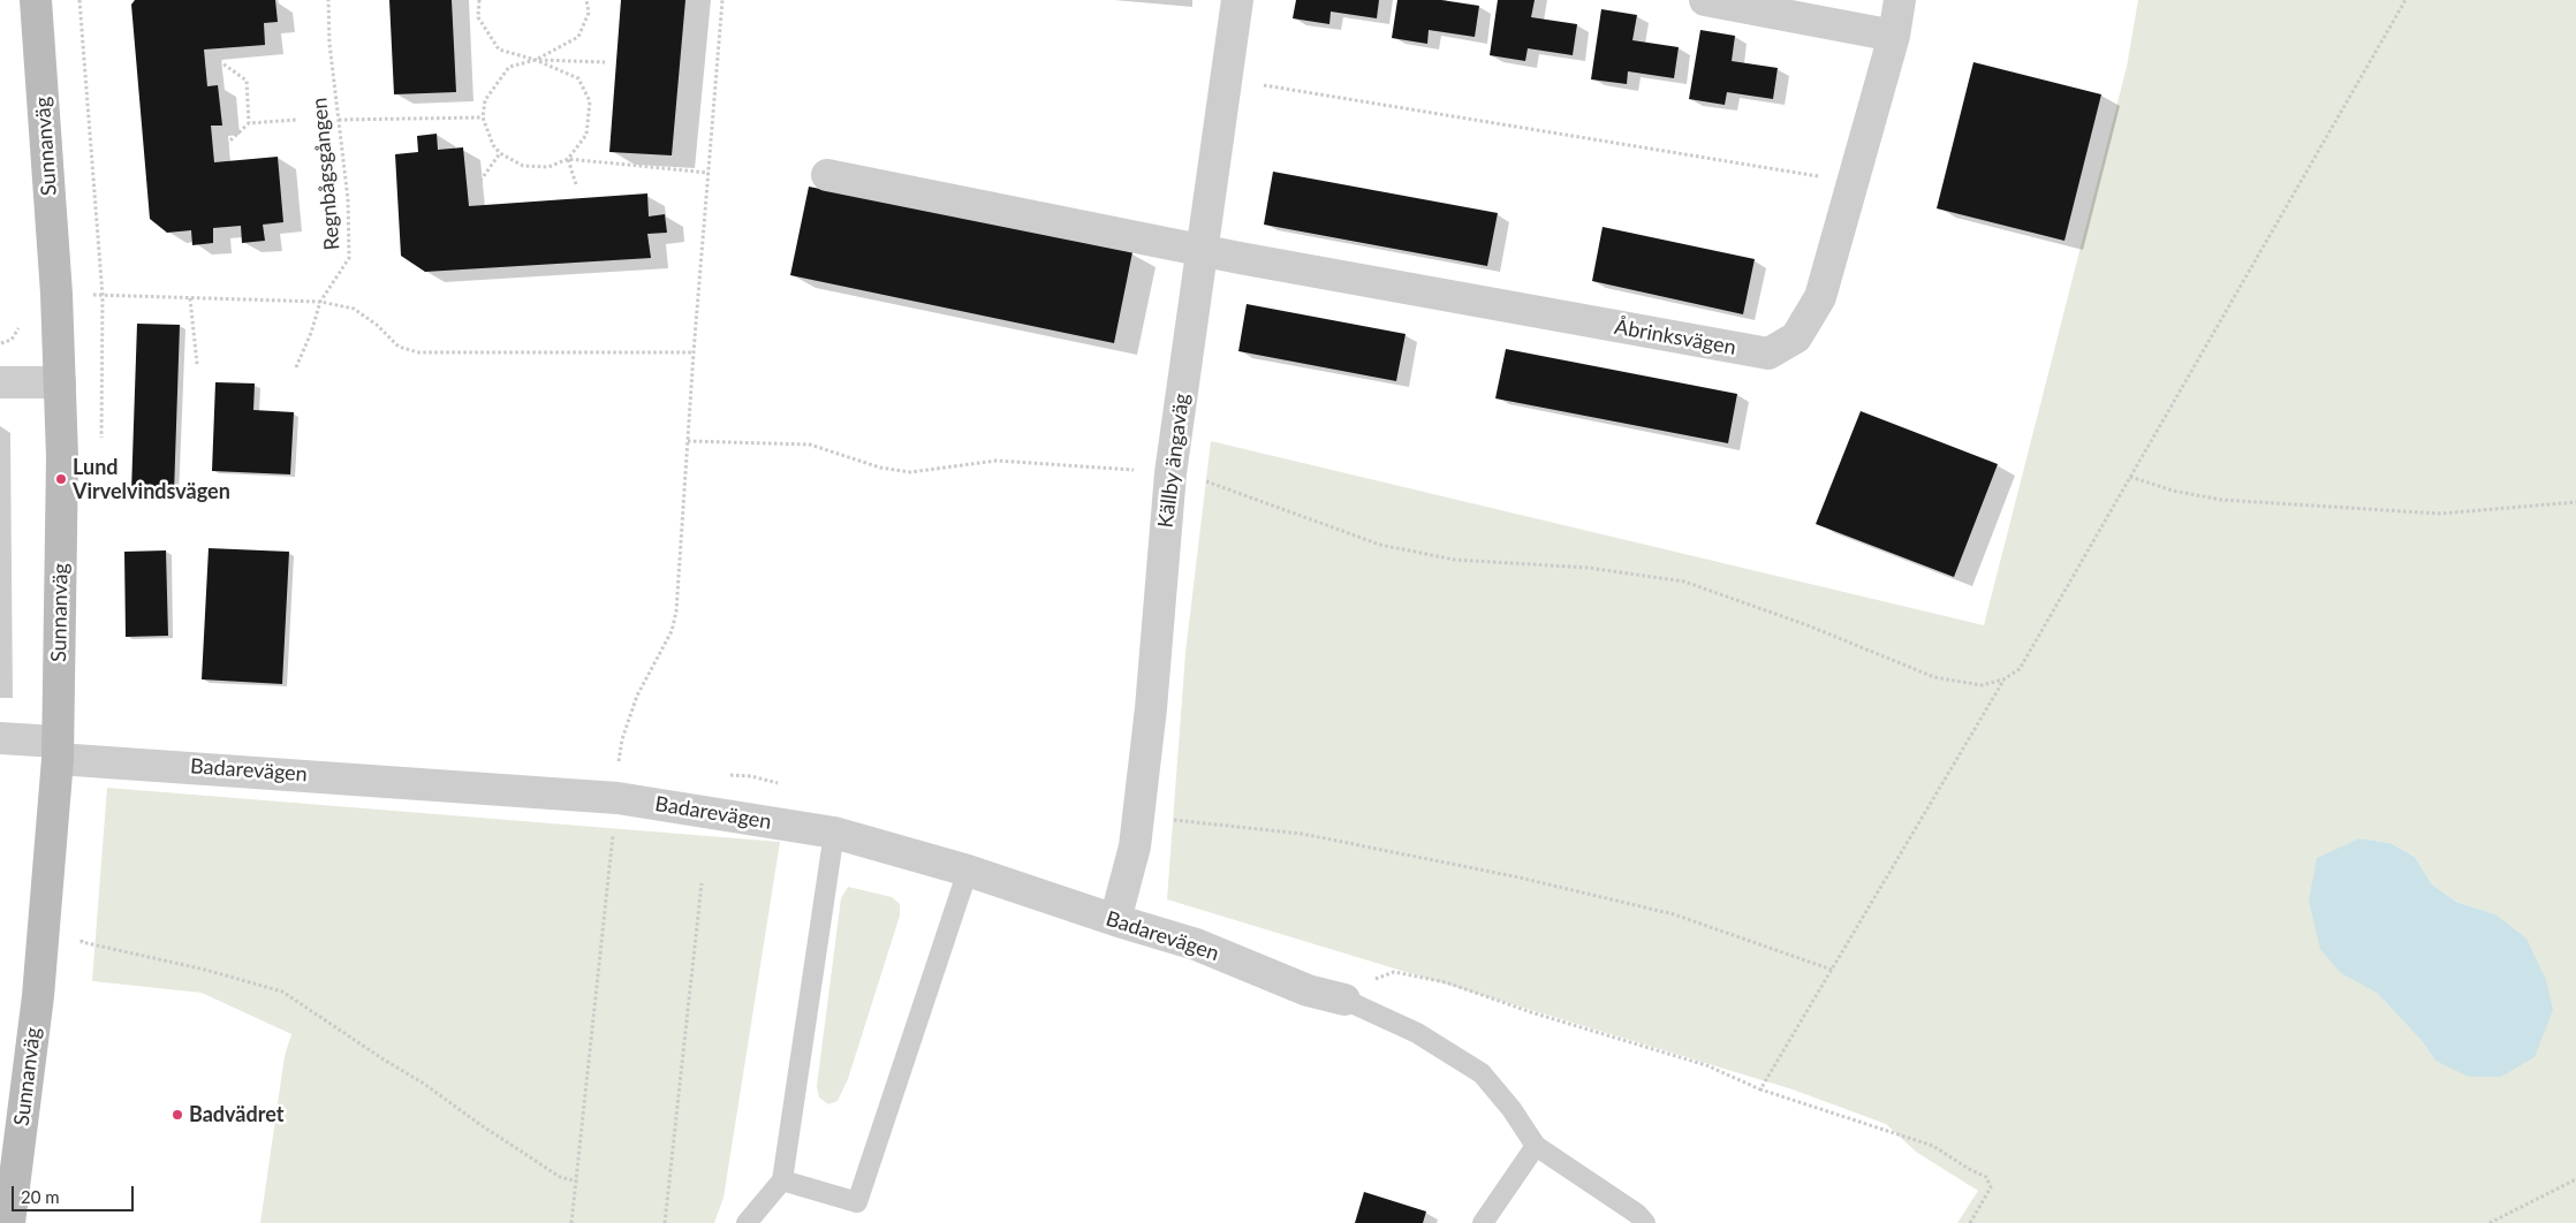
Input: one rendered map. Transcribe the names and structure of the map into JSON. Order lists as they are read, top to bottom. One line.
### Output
{"streets":{"street":["Sunnanväg","Åbrinksvägen","Källby ängaväg","Badarevägen"],"path":["Regnbågsgången"]},"crossings":[["Sunnanväg","Badarevägen"],["Åbrinksvägen","Källby ängaväg"],["Källby ängaväg","Badarevägen"]],"places":["Lund Virvelvindsvägen","Badvädret"],"scale_bar":"20 m"}
